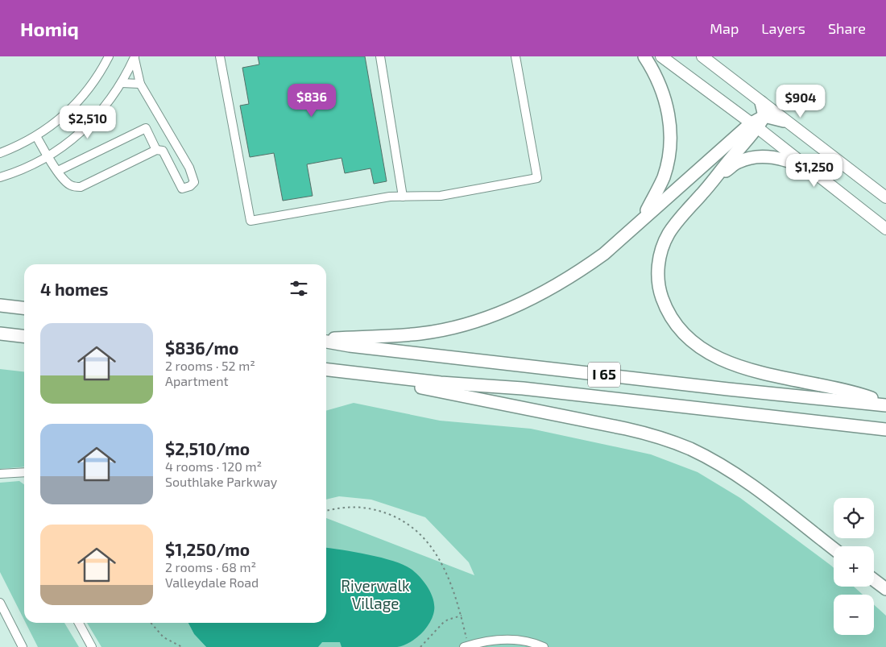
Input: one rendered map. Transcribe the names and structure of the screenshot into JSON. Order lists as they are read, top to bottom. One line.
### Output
{"streets":{"highway":["I 65"]},"parks":["Riverwalk Village"],"page":{"header":"Homiq","nav":["Map","Layers","Share"],"price":["$836","$904","$2,510","$1,250"],"heading":"4 homes","list":[{"name":"$836/mo","note":"2 rooms · 52 m² · Apartment"},{"name":"$2,510/mo","note":"4 rooms · 120 m² · Southlake Parkway"},{"name":"$1,250/mo","note":"2 rooms · 68 m² · Valleydale Road"}],"map_buttons":["+","−"]}}
